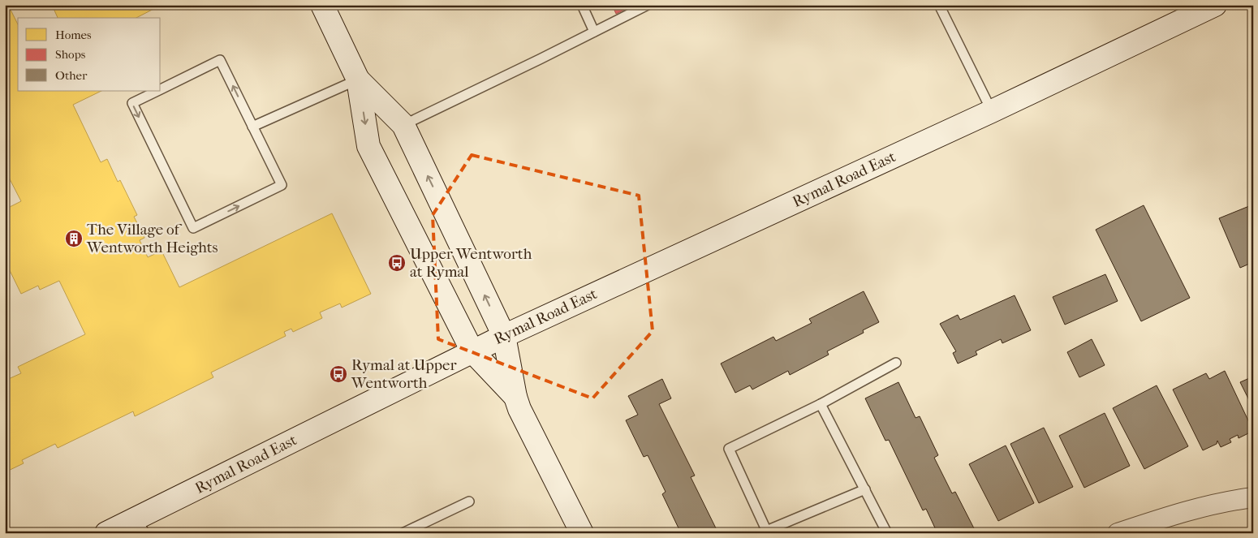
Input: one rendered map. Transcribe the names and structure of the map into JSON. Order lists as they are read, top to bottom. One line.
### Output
{"streets":{"main road":["Rymal Road East"]},"places":{"building":["The Village of Wentworth Heights"],"bus stop":["Upper Wentworth at Rymal","Rymal at Upper Wentworth"]},"legend":["Homes","Shops","Other"]}
